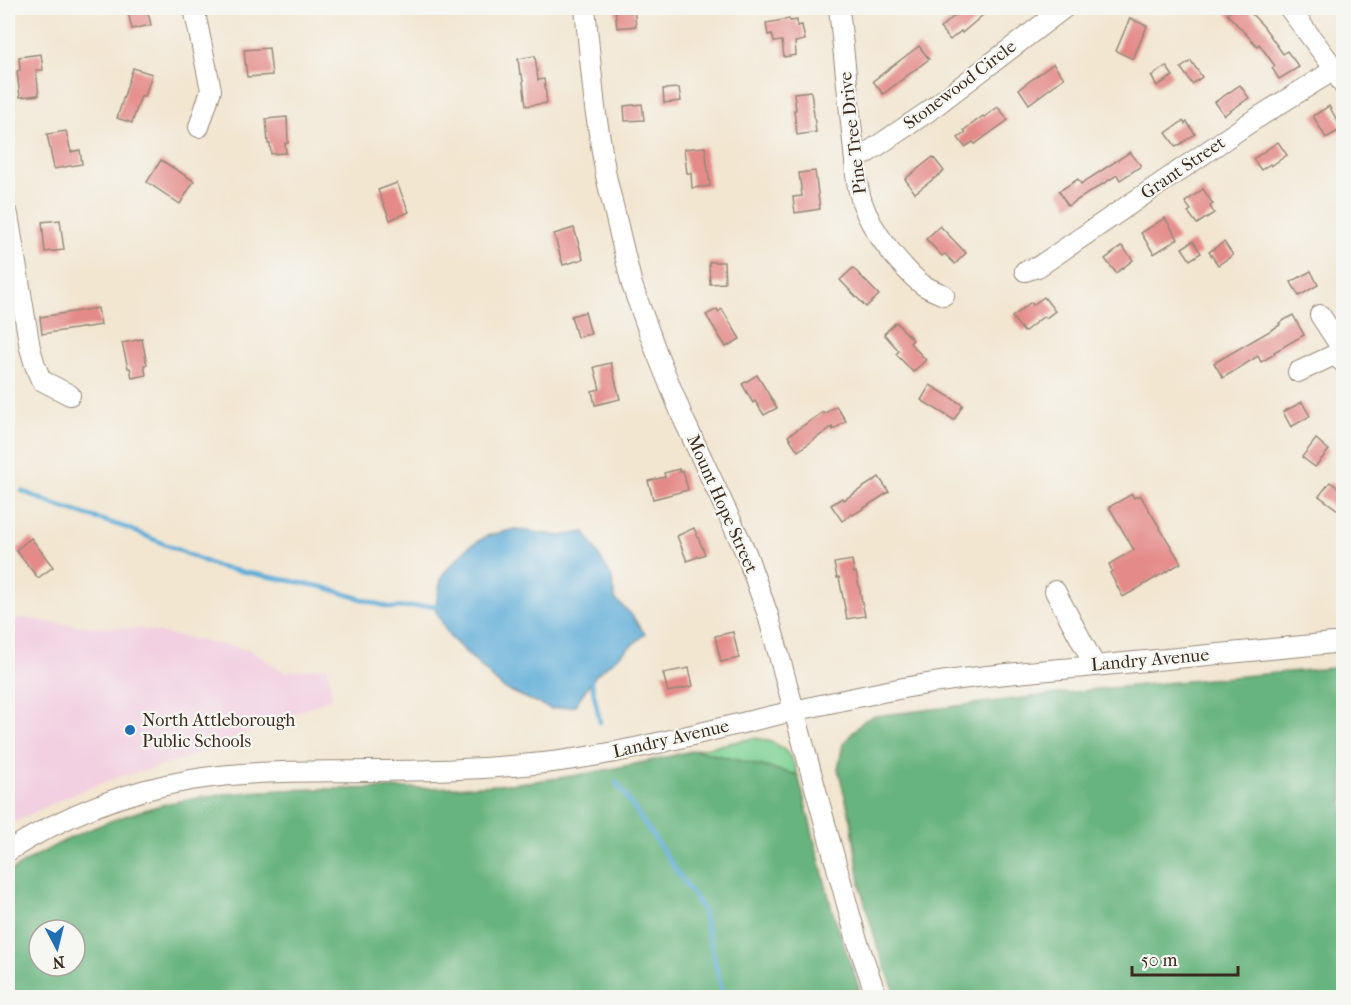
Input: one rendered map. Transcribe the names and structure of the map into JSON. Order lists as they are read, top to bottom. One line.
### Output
{"streets":{"street":["Stonewood Circle","Pine Tree Drive","Grant Street","Mount Hope Street","Landry Avenue"]},"crossings":[["Stonewood Circle","Pine Tree Drive"],["Mount Hope Street","Landry Avenue"]],"places":["North Attleborough Public Schools"],"scale_bar":"50 m","north":"bottom"}
